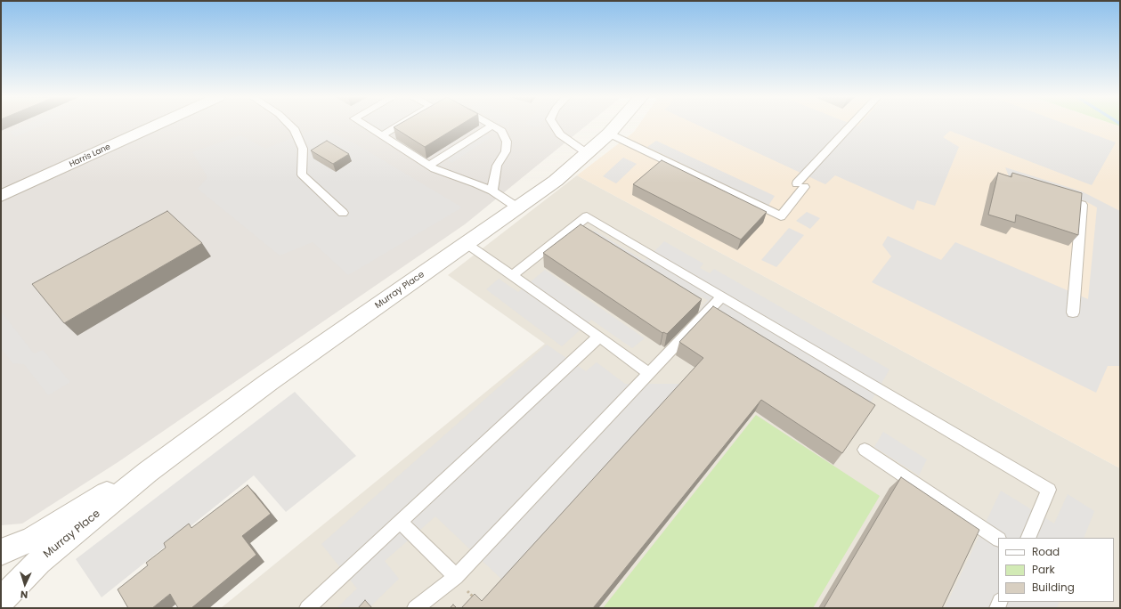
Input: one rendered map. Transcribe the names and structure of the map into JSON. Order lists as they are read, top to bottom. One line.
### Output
{"streets":{"street":["Harris Lane","Murray Place"]},"legend":["Road","Park","Building"],"north":"bottom"}
